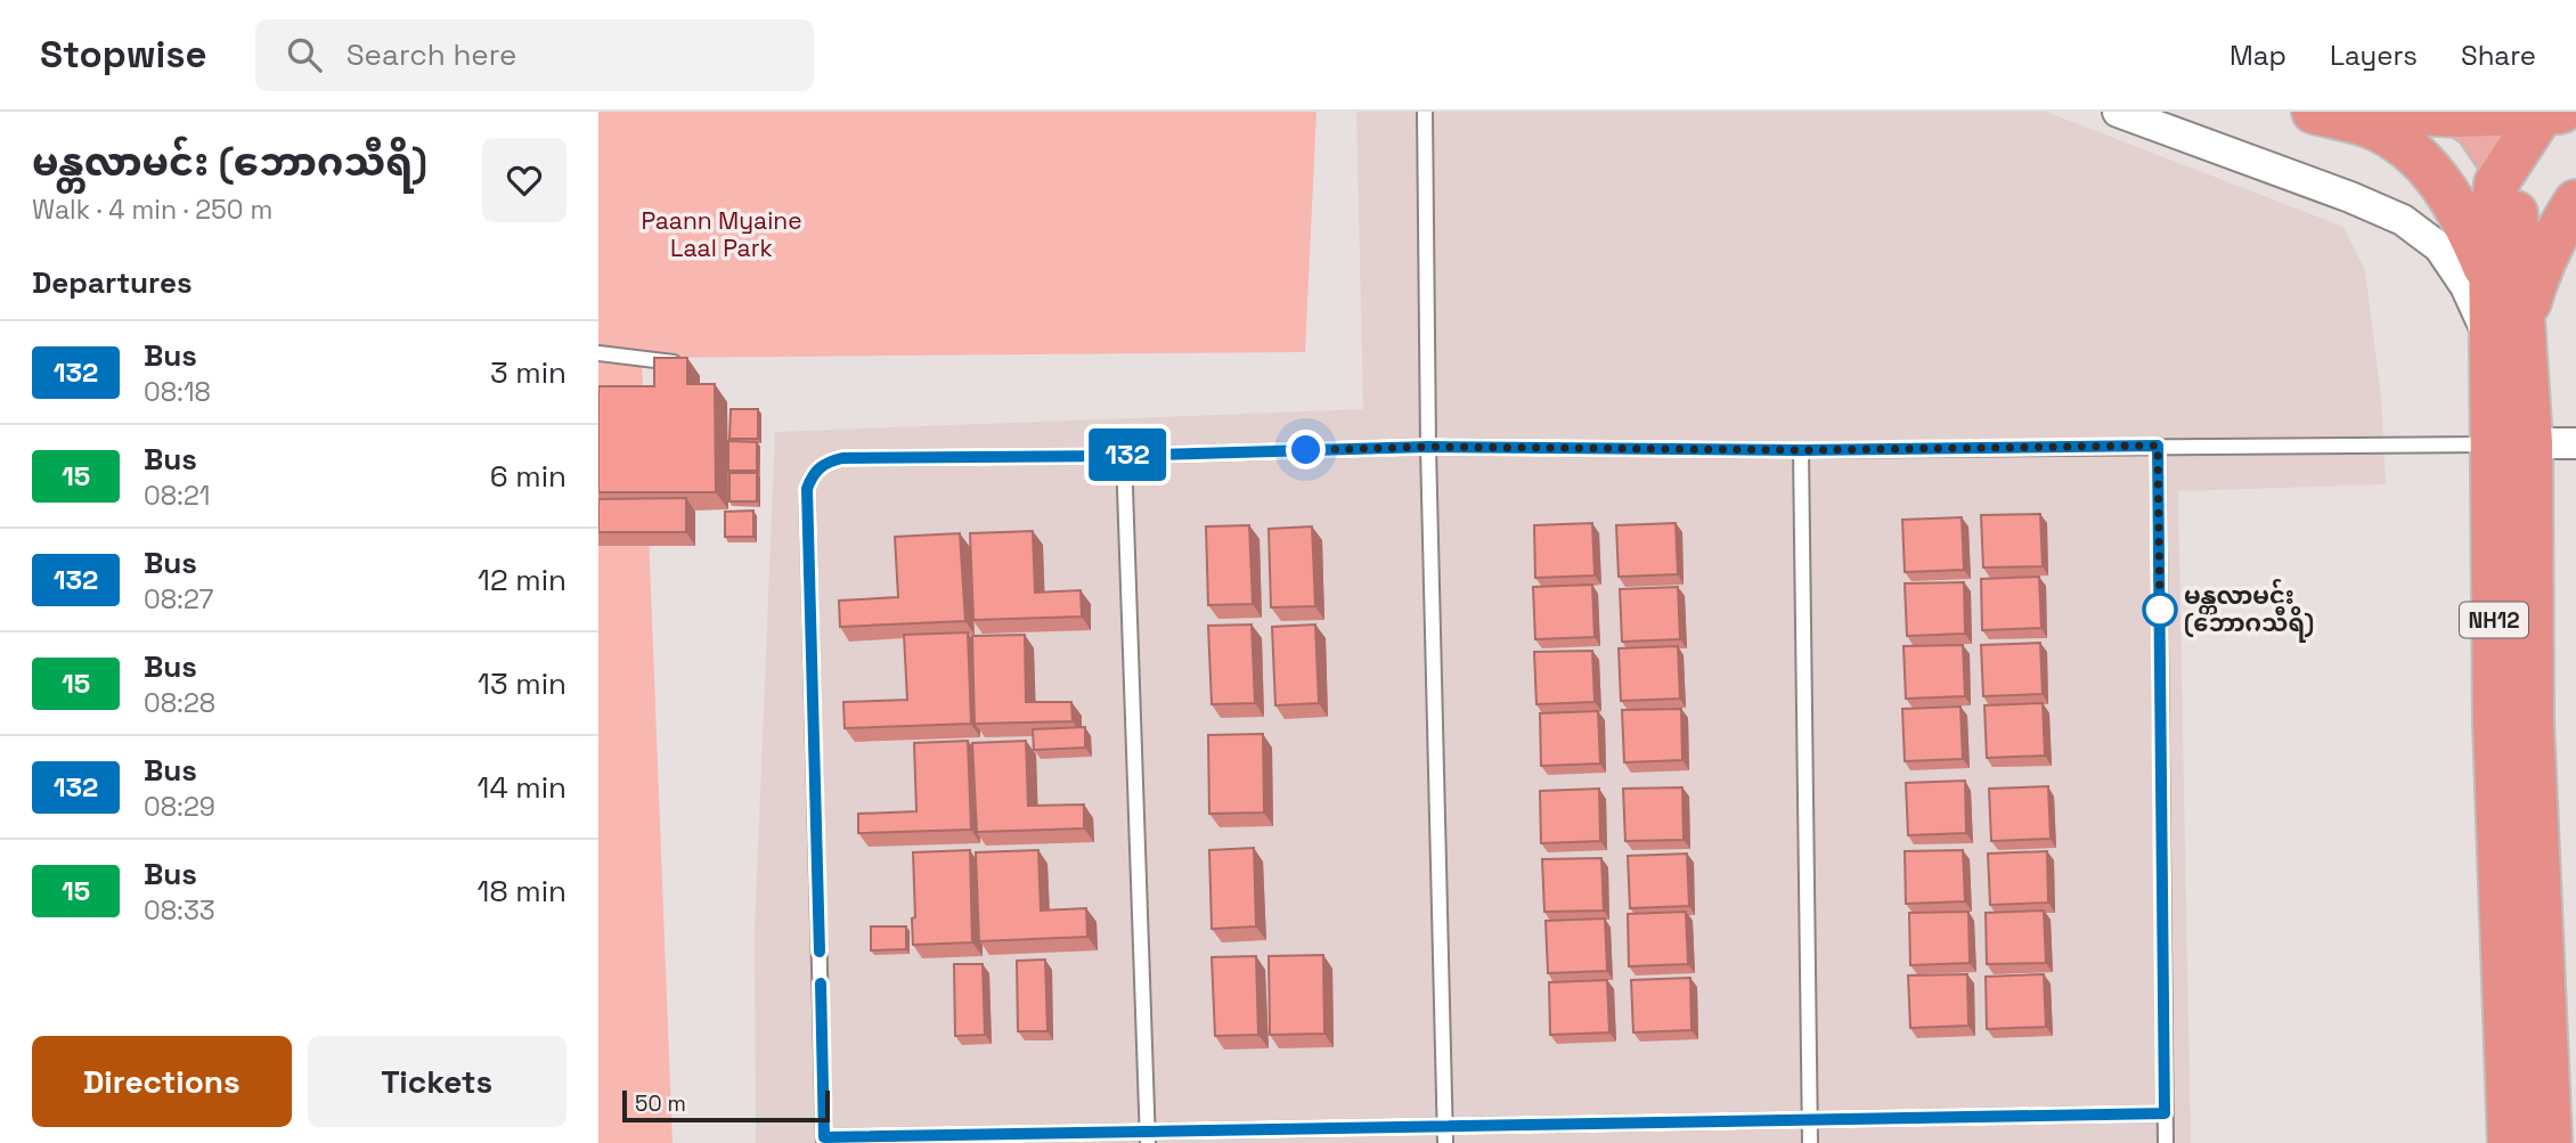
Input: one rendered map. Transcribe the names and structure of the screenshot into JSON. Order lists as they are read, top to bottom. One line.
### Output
{"streets":{"highway":["NH12"]},"parks":["Paann Myaine Laal Park"],"places":["မန္တလာမင်း (ဘောဂသီရိ)"],"lines":["bus line 132"],"scale_bar":"50 m","page":{"header":"Stopwise","search":"Search here","nav":["Map","Layers","Share"],"heading":[["မန္တလာမင်း (ဘောဂသီရိ)","Walk · 4 min · 250 m"],"Departures"],"on_map":"132","list":[{"mark":"132","name":"Bus","note":"08:18","value":"3 min"},{"mark":"15","name":"Bus","note":"08:21","value":"6 min"},{"mark":"132","name":"Bus","note":"08:27","value":"12 min"},{"mark":"15","name":"Bus","note":"08:28","value":"13 min"},{"mark":"132","name":"Bus","note":"08:29","value":"14 min"},{"mark":"15","name":"Bus","note":"08:33","value":"18 min"}],"buttons":["Directions","Tickets"],"scale":"50 m"}}
